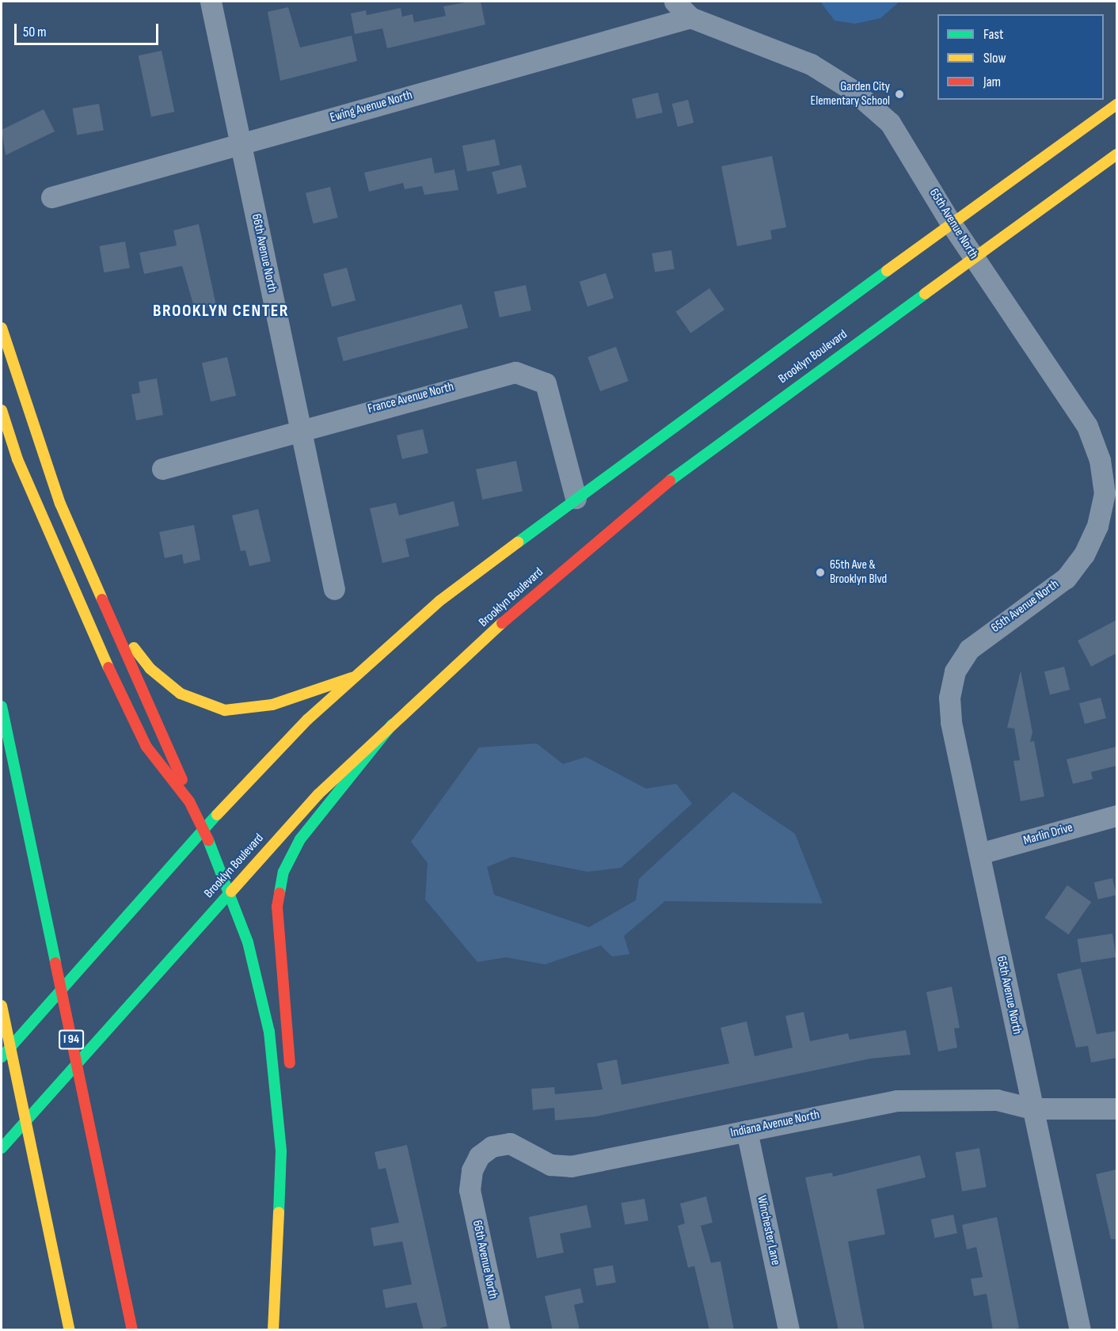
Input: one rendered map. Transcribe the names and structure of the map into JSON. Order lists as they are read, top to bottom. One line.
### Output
{"streets":{"main road":["Brooklyn Boulevard","I 94"],"street":["Ewing Avenue North","65th Avenue North","66th Avenue North","France Avenue North","Marlin Drive","Indiana Avenue North","Winchester Lane"]},"crossings":[["Ewing Avenue North","65th Avenue North"],["Ewing Avenue North","66th Avenue North"],["65th Avenue North","Brooklyn Boulevard"],["65th Avenue North","Marlin Drive"],["65th Avenue North","Indiana Avenue North"],["66th Avenue North","France Avenue North"],["66th Avenue North","Indiana Avenue North"],["Brooklyn Boulevard","France Avenue North"],["Indiana Avenue North","Winchester Lane"]],"districts":["BROOKLYN CENTER"],"places":["Garden City Elementary School","65th Ave & Brooklyn Blvd"],"legend":["Fast","Slow","Jam"],"scale_bar":"50 m"}
